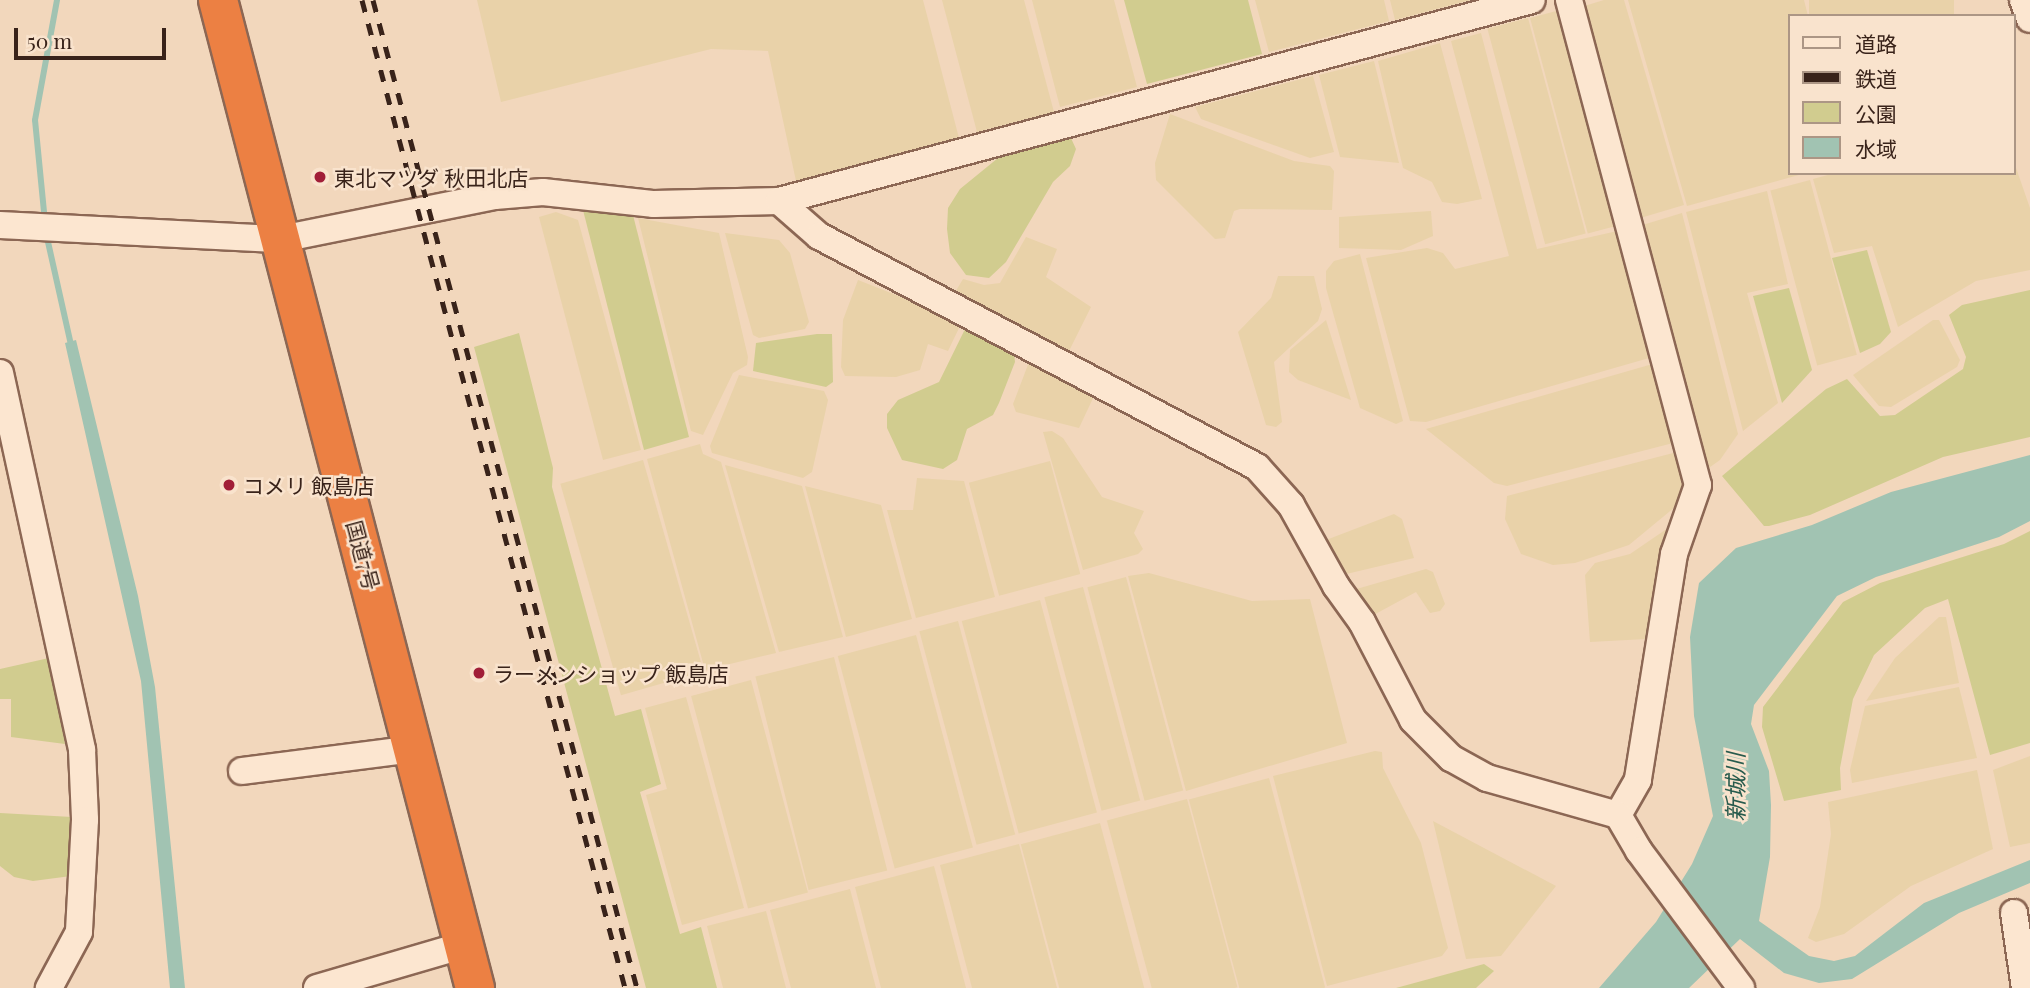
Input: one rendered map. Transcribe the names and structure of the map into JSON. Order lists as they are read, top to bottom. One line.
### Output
{"streets":{"highway":["国道7号"]},"water":["新城川"],"places":["東北マツダ 秋田北店","コメリ 飯島店","ラーメンショップ 飯島店"],"legend":["道路","鉄道","公園","水域"],"scale_bar":"50 m"}
